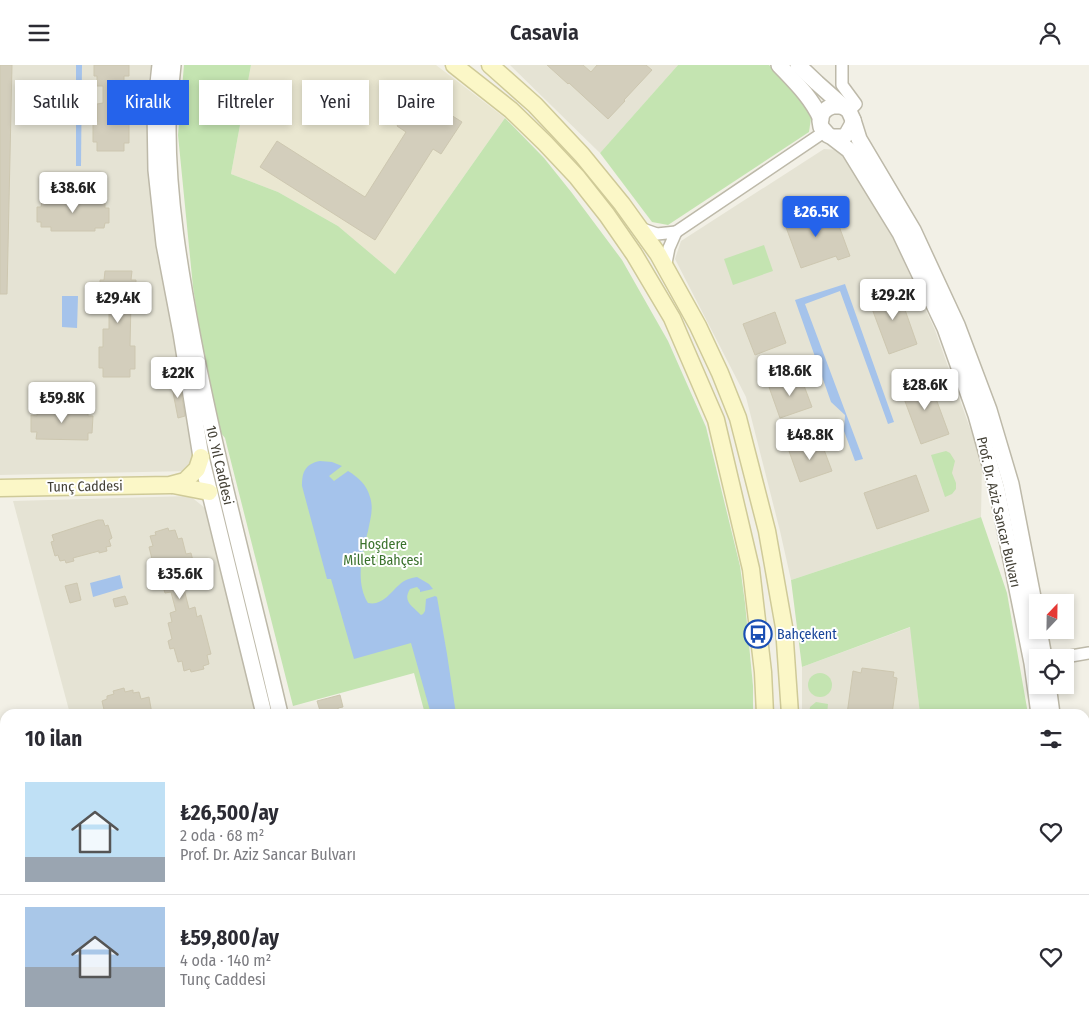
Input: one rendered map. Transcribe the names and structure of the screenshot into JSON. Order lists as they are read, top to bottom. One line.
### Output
{"streets":{"main road":["Tunç Caddesi"],"street":["10. Yıl Caddesi","Prof. Dr. Aziz Sancar Bulvarı"]},"crossings":[["10. Yıl Caddesi","Tunç Caddesi"]],"parks":["Hoşdere Millet Bahçesi"],"places":{"bus stop":["Bahçekent"]},"north":"top","page":{"header":"Casavia","chip":["Satılık","Kiralık","Filtreler","Yeni","Daire"],"price":["₺38.6K","₺26.5K","₺29.2K","₺29.4K","₺18.6K","₺22K","₺28.6K","₺59.8K","₺48.8K","₺35.6K"],"heading":"10 ilan","list":[{"name":"₺26,500/ay","note":"2 oda · 68 m² · Prof. Dr. Aziz Sancar Bulvarı"},{"name":"₺59,800/ay","note":"4 oda · 140 m² · Tunç Caddesi"}]}}
